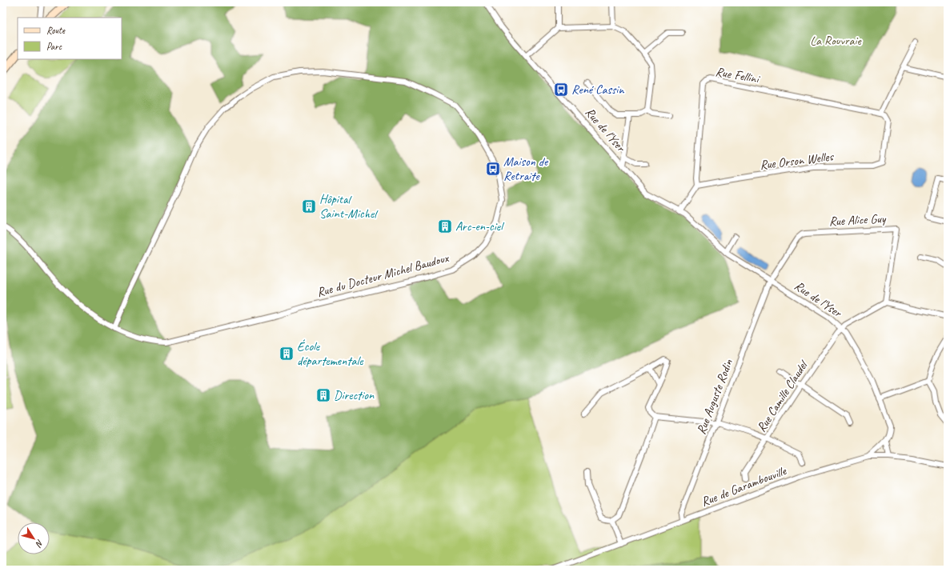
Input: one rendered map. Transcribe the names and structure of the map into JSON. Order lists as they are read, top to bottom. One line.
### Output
{"streets":{"street":["Rue Fellini","Rue de l'Yser","Rue Orson Welles","Rue Alice Guy","Rue du Docteur Michel Baudoux","Rue Auguste Rodin","Rue Camille Claudel","Rue de Garambouville"]},"crossings":[["Rue Fellini","Rue Orson Welles"],["Rue de l'Yser","Rue Alice Guy"],["Rue de l'Yser","Rue Auguste Rodin"],["Rue de l'Yser","Rue Camille Claudel"],["Rue de l'Yser","Rue de Garambouville"],["Rue Alice Guy","Rue Auguste Rodin"],["Rue Alice Guy","Rue Camille Claudel"],["Rue Auguste Rodin","Rue de Garambouville"]],"parks":["La Rouvraie"],"places":{"bus stop":["René Cassin","Maison de Retraite"],"building":["Hôpital Saint-Michel","Arc-en-ciel","École départementale","Direction"]},"legend":["Route","Parc"],"north":"bottom right"}
